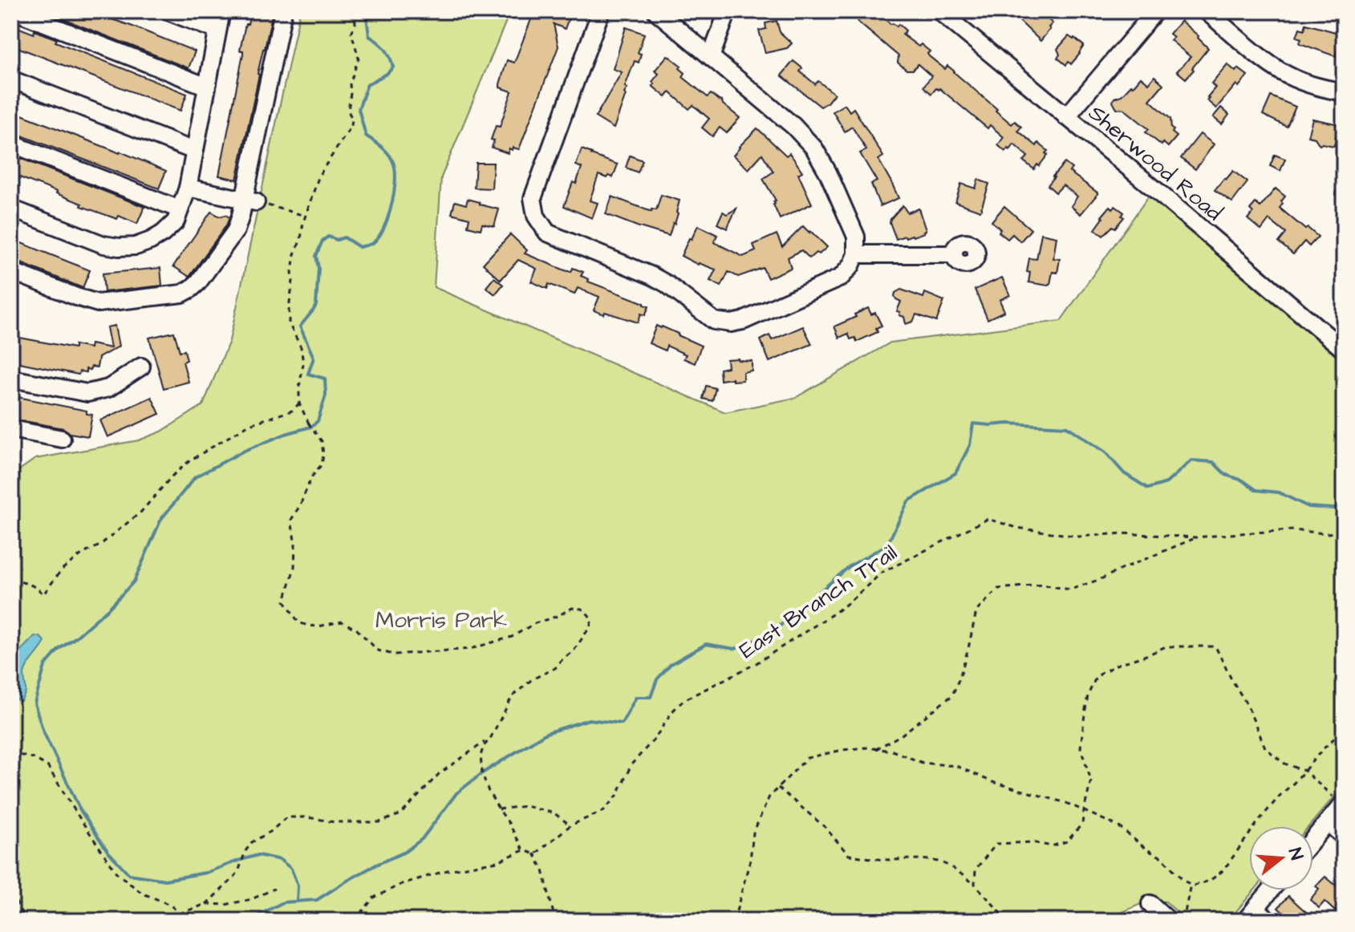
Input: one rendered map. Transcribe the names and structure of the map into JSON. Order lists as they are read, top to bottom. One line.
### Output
{"streets":{"street":["Sherwood Road"],"path":["East Branch Trail"]},"parks":["Morris Park"],"north":"right"}
